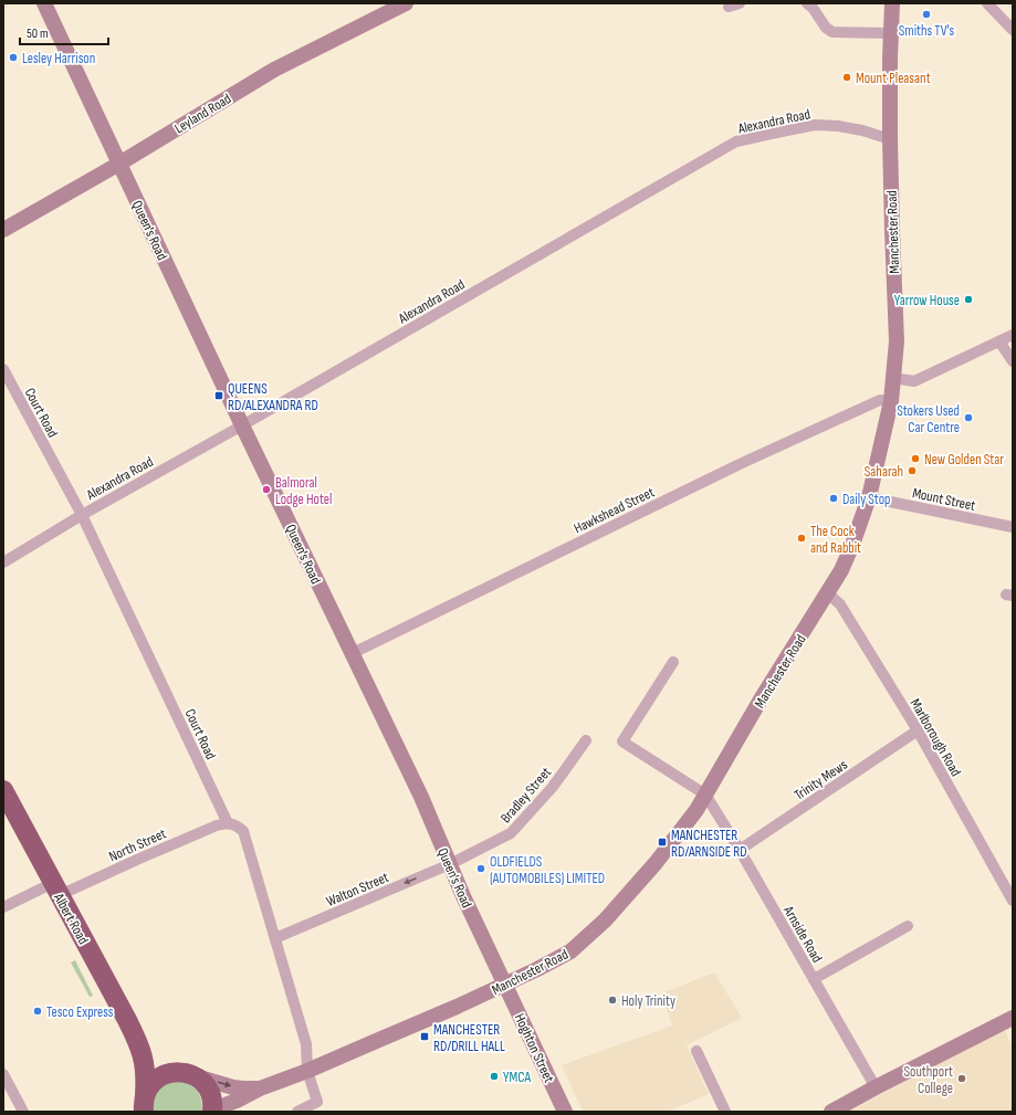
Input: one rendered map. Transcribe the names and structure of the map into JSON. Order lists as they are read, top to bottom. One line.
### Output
{"streets":{"highway":["Albert Road"],"main road":["Leyland Road","Queen's Road","Manchester Road","Hoghton Street"],"street":["Alexandra Road","Court Road","Mount Street","Hawkshead Street","Marlborough Road","Trinity Mews","Bradley Street","North Street","Walton Street","Arnside Road"]},"crossings":[["Leyland Road","Queen's Road"],["Alexandra Road","Queen's Road"],["Alexandra Road","Manchester Road"],["Alexandra Road","Court Road"],["Queen's Road","Manchester Road"],["Queen's Road","Hawkshead Street"],["Queen's Road","Bradley Street"],["Queen's Road","Walton Street"],["Queen's Road","Hoghton Street"],["Manchester Road","Court Road"],["Manchester Road","Mount Street"],["Manchester Road","Hawkshead Street"],["Manchester Road","Marlborough Road"],["Manchester Road","Albert Road"],["Manchester Road","Arnside Road"],["Manchester Road","Hoghton Street"],["Court Road","North Street"],["Court Road","Walton Street"],["Marlborough Road","Trinity Mews"],["Trinity Mews","Arnside Road"],["Bradley Street","Walton Street"],["North Street","Albert Road"]],"one_way":["Walton Street"],"places":{"other":["Smiths TV's","Lesley Harrison","Mount Pleasant","Yarrow House","Stokers Used Car Centre","New Golden Star","Saharah","Balmoral Lodge Hotel","Daily Stop","The Cock and Rabbit","OLDFIELDS (AUTOMOBILES) LIMITED","Holy Trinity","Tesco Express","YMCA","Southport College"],"transit":["QUEENS RD/ALEXANDRA RD","MANCHESTER RD/ARNSIDE RD","MANCHESTER RD/DRILL HALL"]},"scale_bar":"50 m"}
